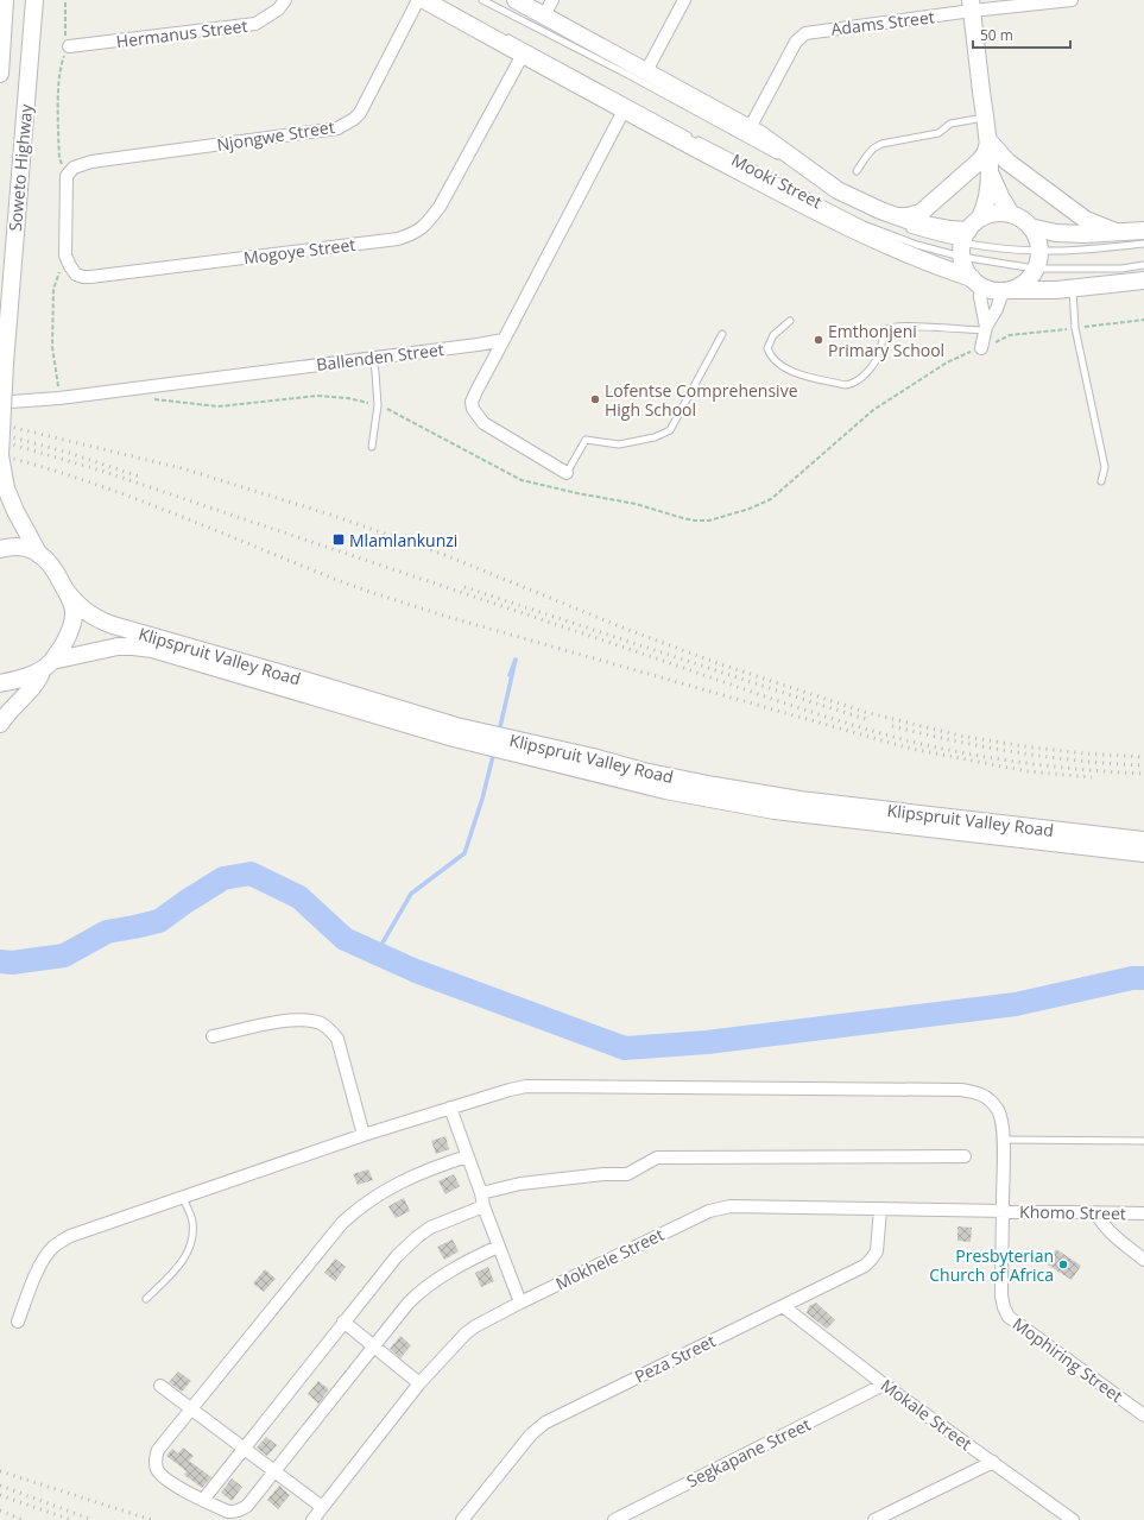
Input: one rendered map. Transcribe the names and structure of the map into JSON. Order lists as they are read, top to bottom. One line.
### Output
{"streets":{"main road":["Soweto Highway","Mooki Street","Klipspruit Valley Road"],"street":["Adams Street","Hermanus Street","Njongwe Street","Mogoye Street","Ballenden Street","Khomo Street","Mokhele Street","Peza Street","Mophiring Street","Mokale Street","Segkapane Street"]},"crossings":[["Adams Street","Mooki Street"],["Mooki Street","Mogoye Street"],["Khomo Street","Mokhele Street"],["Khomo Street","Mophiring Street"],["Mokhele Street","Peza Street"],["Mokhele Street","Mophiring Street"],["Peza Street","Mokale Street"],["Mokale Street","Segkapane Street"]],"places":{"other":["Emthonjeni Primary School","Lofentse Comprehensive High School","Presbyterian Church of Africa"],"transit":["Mlamlankunzi"]},"scale_bar":"50 m"}
